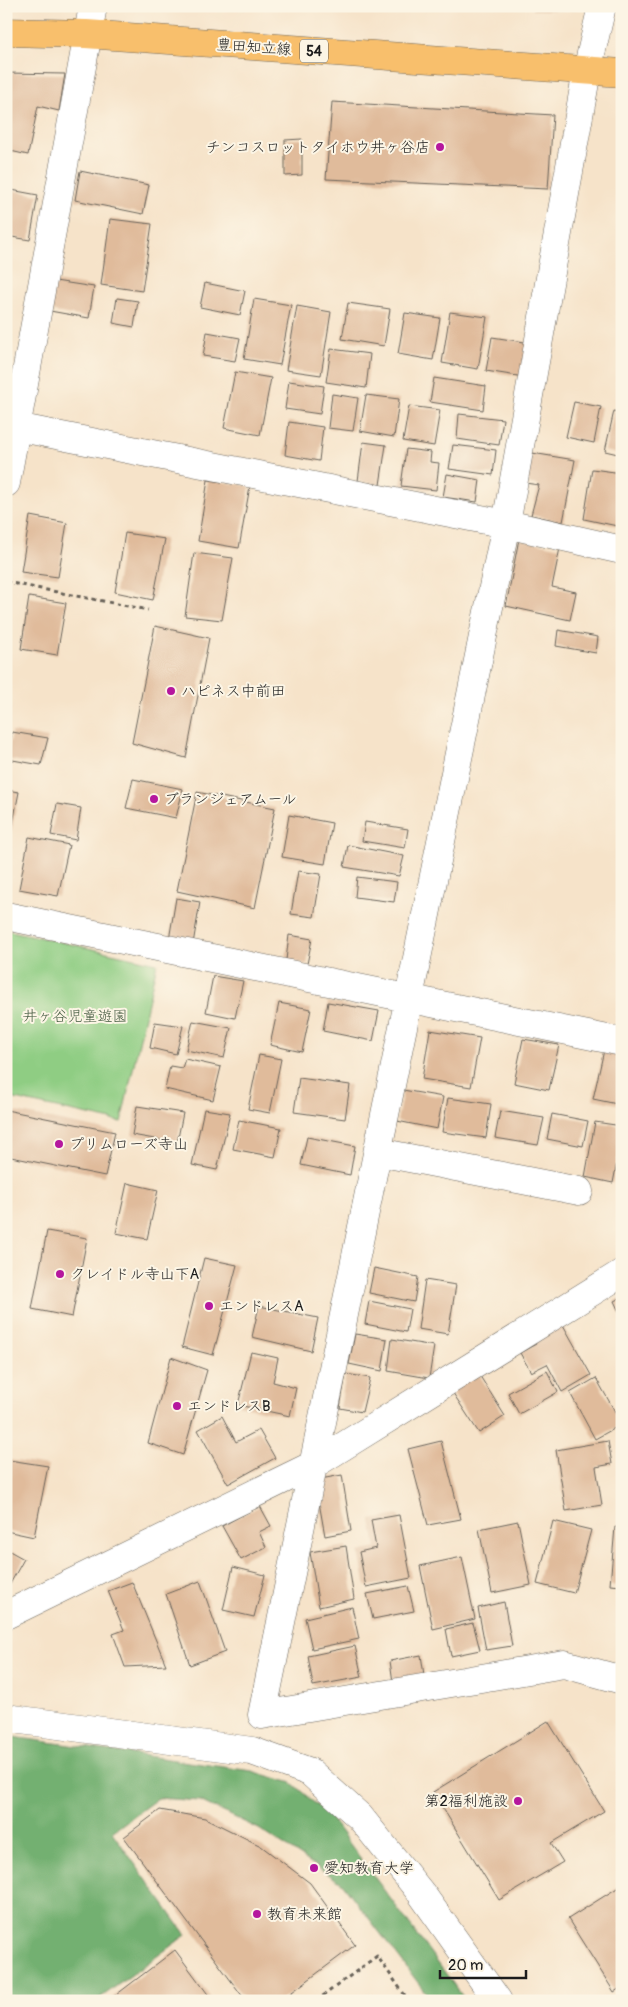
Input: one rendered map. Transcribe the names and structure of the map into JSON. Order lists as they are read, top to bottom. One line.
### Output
{"streets":{"main road":["豊田知立線","54"]},"parks":["井ヶ谷児童遊園"],"places":["チンコスロットタイホウ井ヶ谷店","ハピネス中前田","ブランジェアムール","プリムローズ寺山","クレイドル寺山下A","エンドレスA","エンドレスB","第2福利施設","愛知教育大学","教育未来館"],"scale_bar":"20 m"}
